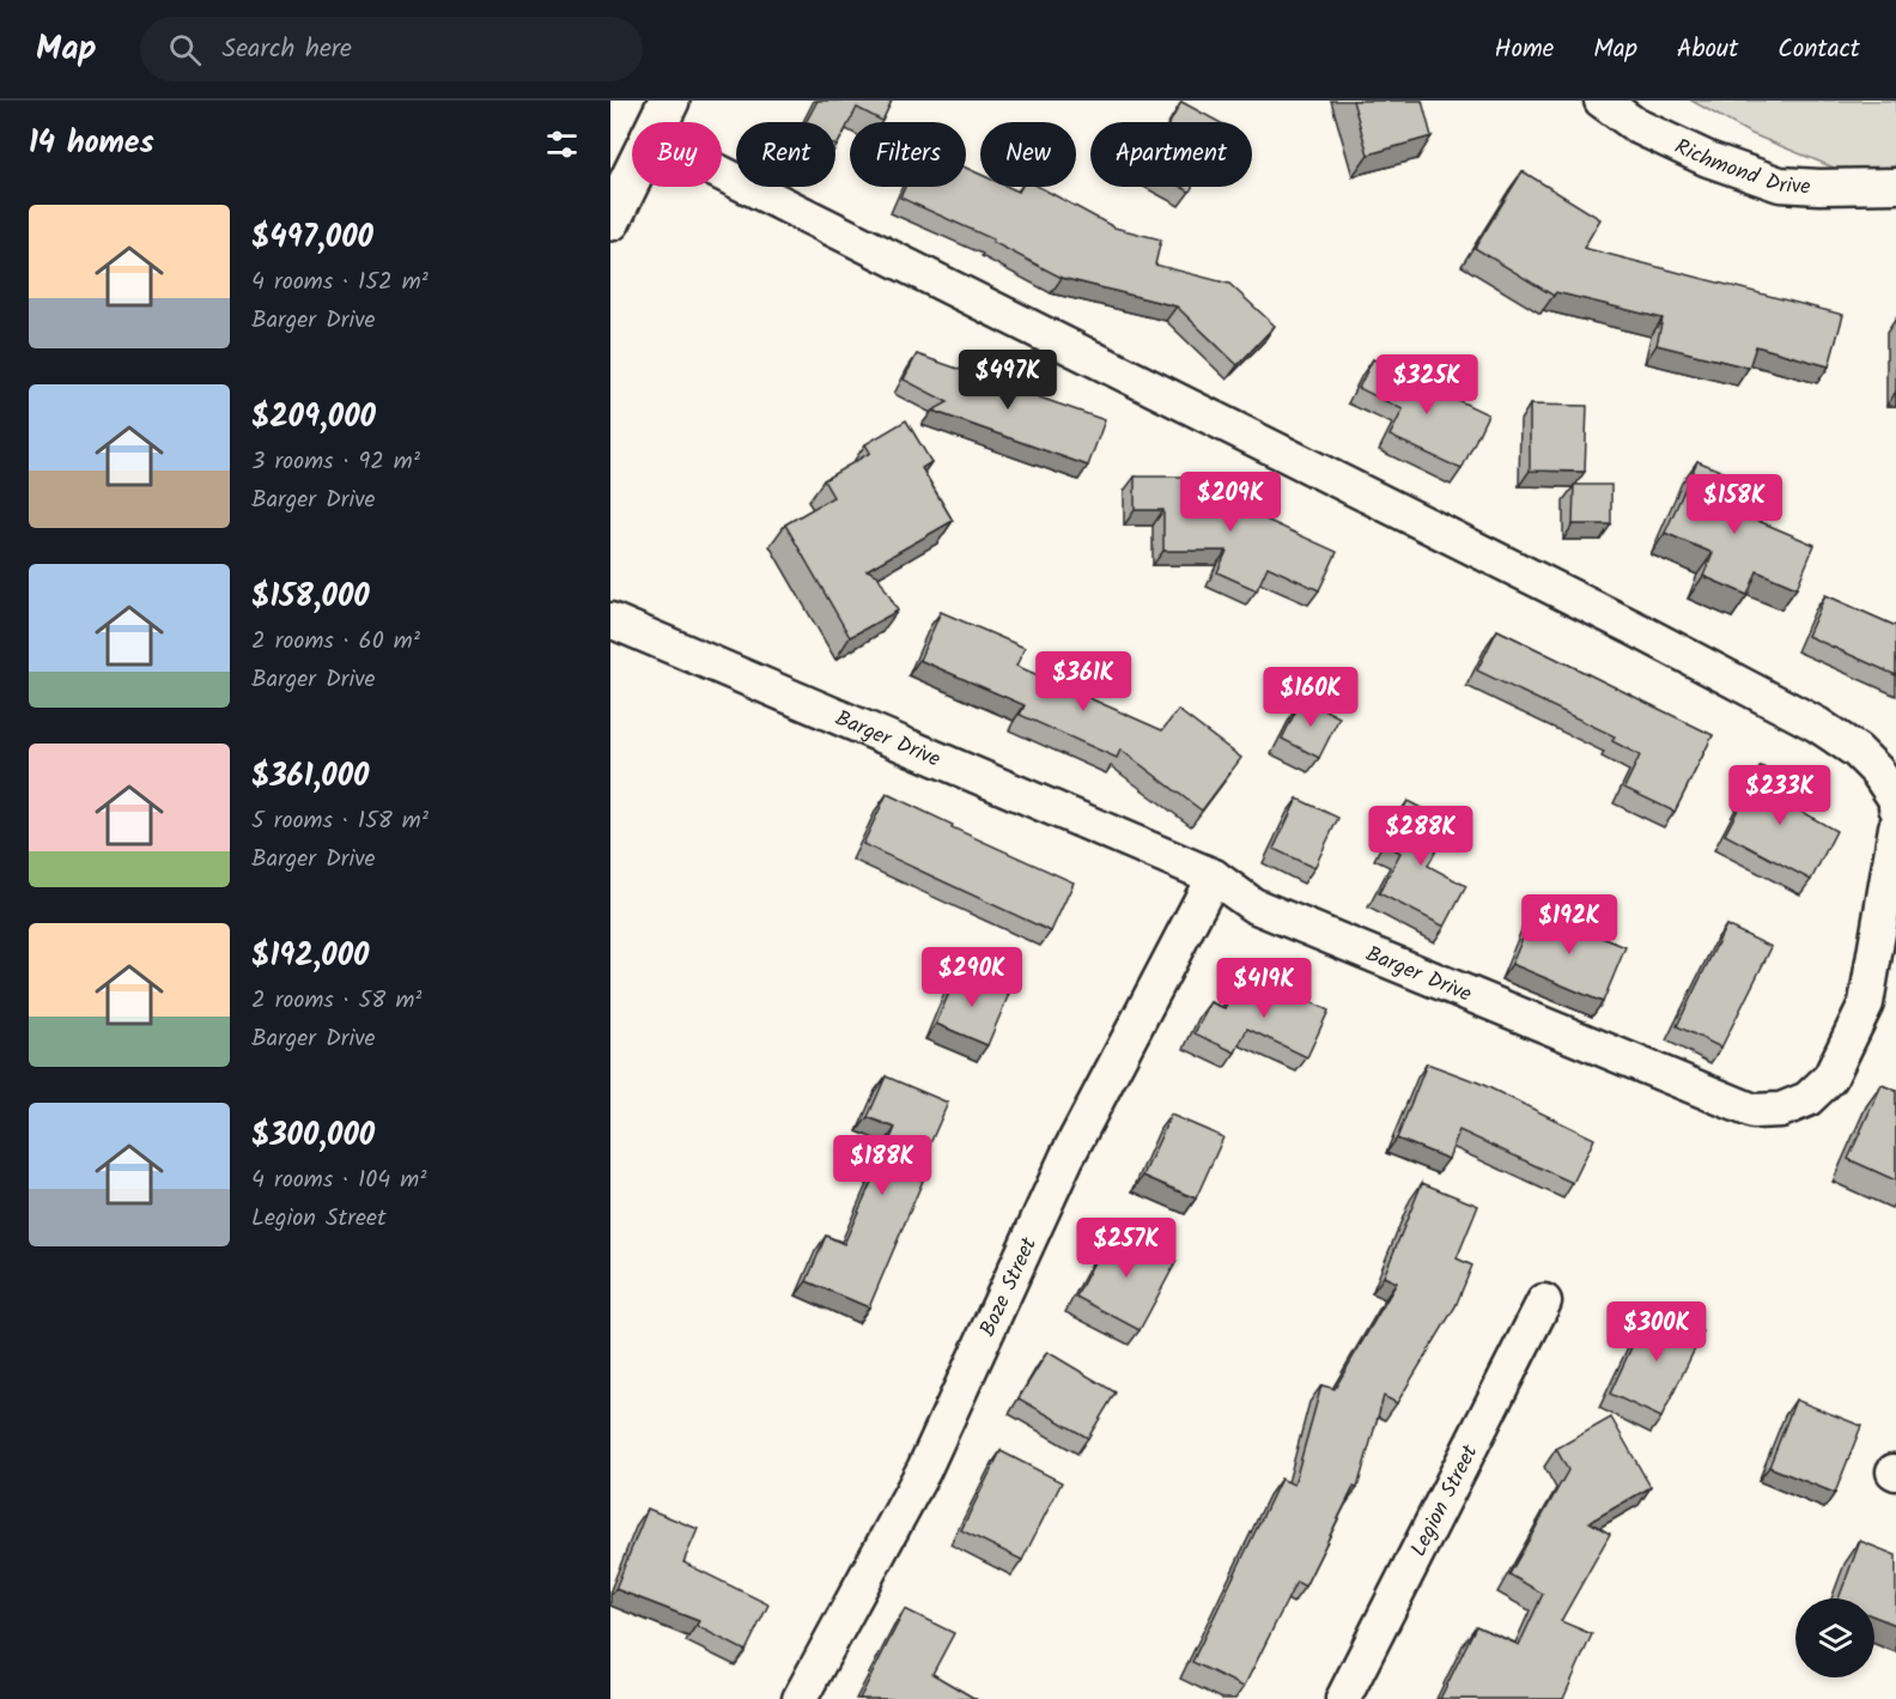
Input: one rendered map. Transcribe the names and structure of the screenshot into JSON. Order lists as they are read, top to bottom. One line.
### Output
{"streets":{"street":["Richmond Drive","Barger Drive","Boze Street","Legion Street"]},"crossings":[["Barger Drive","Boze Street"]],"page":{"header":"Map","search":"Search here","nav":["Home","Map","About","Contact"],"heading":"14 homes","chip":["Buy","Rent","Filters","New","Apartment"],"list":[{"name":"$497,000","note":"4 rooms · 152 m² · Barger Drive"},{"name":"$209,000","note":"3 rooms · 92 m² · Barger Drive"},{"name":"$158,000","note":"2 rooms · 60 m² · Barger Drive"},{"name":"$361,000","note":"5 rooms · 158 m² · Barger Drive"},{"name":"$192,000","note":"2 rooms · 58 m² · Barger Drive"},{"name":"$300,000","note":"4 rooms · 104 m² · Legion Street"}],"price":["$497K","$325K","$209K","$158K","$361K","$160K","$233K","$288K","$192K","$290K","$419K","$188K","$257K","$300K"]}}
